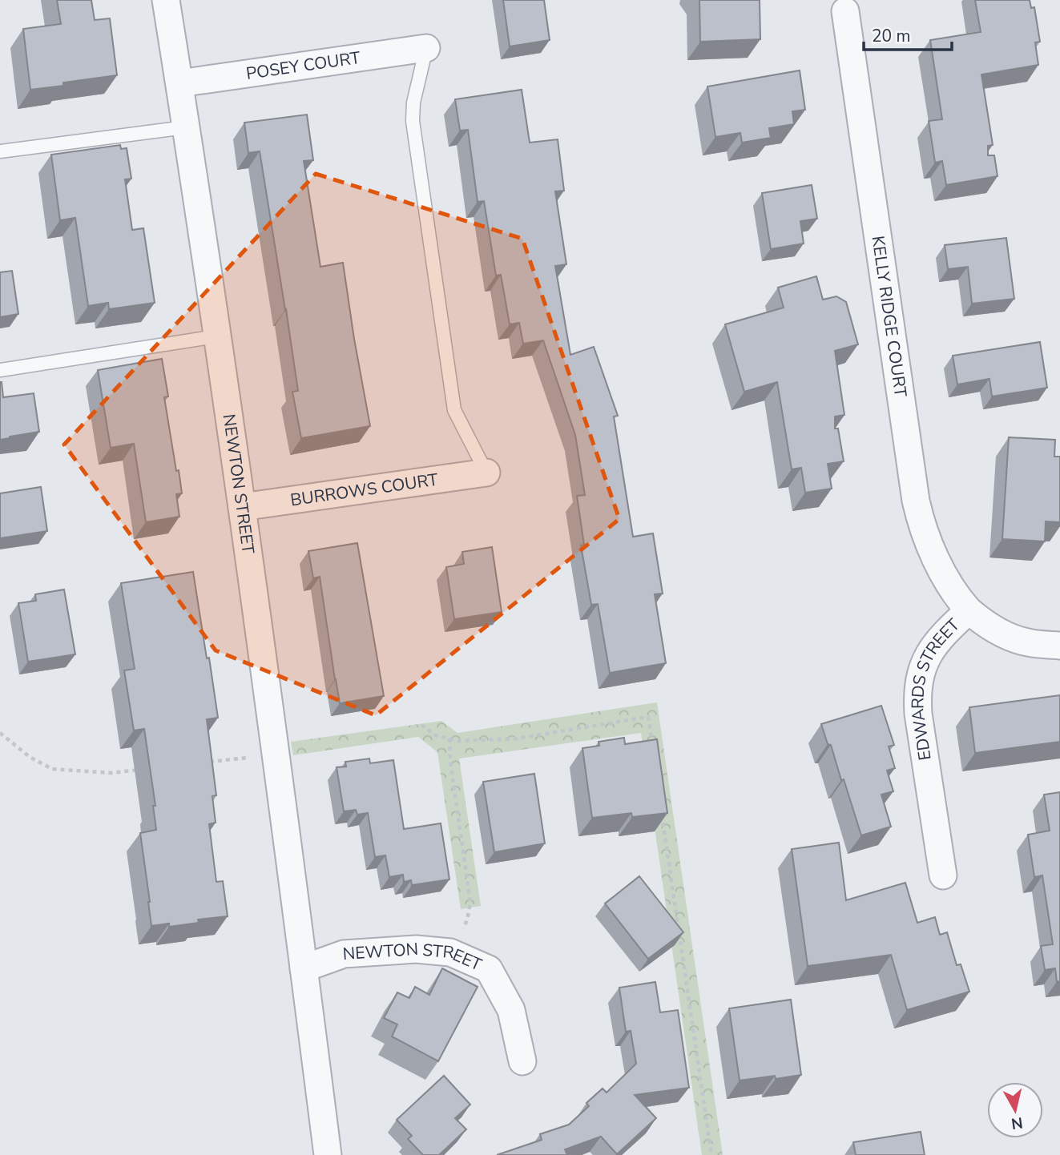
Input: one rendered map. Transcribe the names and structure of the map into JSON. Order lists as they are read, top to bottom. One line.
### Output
{"streets":{"street":["POSEY COURT","KELLY RIDGE COURT","NEWTON STREET","BURROWS COURT","EDWARDS STREET"]},"crossings":[["POSEY COURT","NEWTON STREET"],["KELLY RIDGE COURT","EDWARDS STREET"],["NEWTON STREET","BURROWS COURT"]],"scale_bar":"20 m","north":"bottom"}
